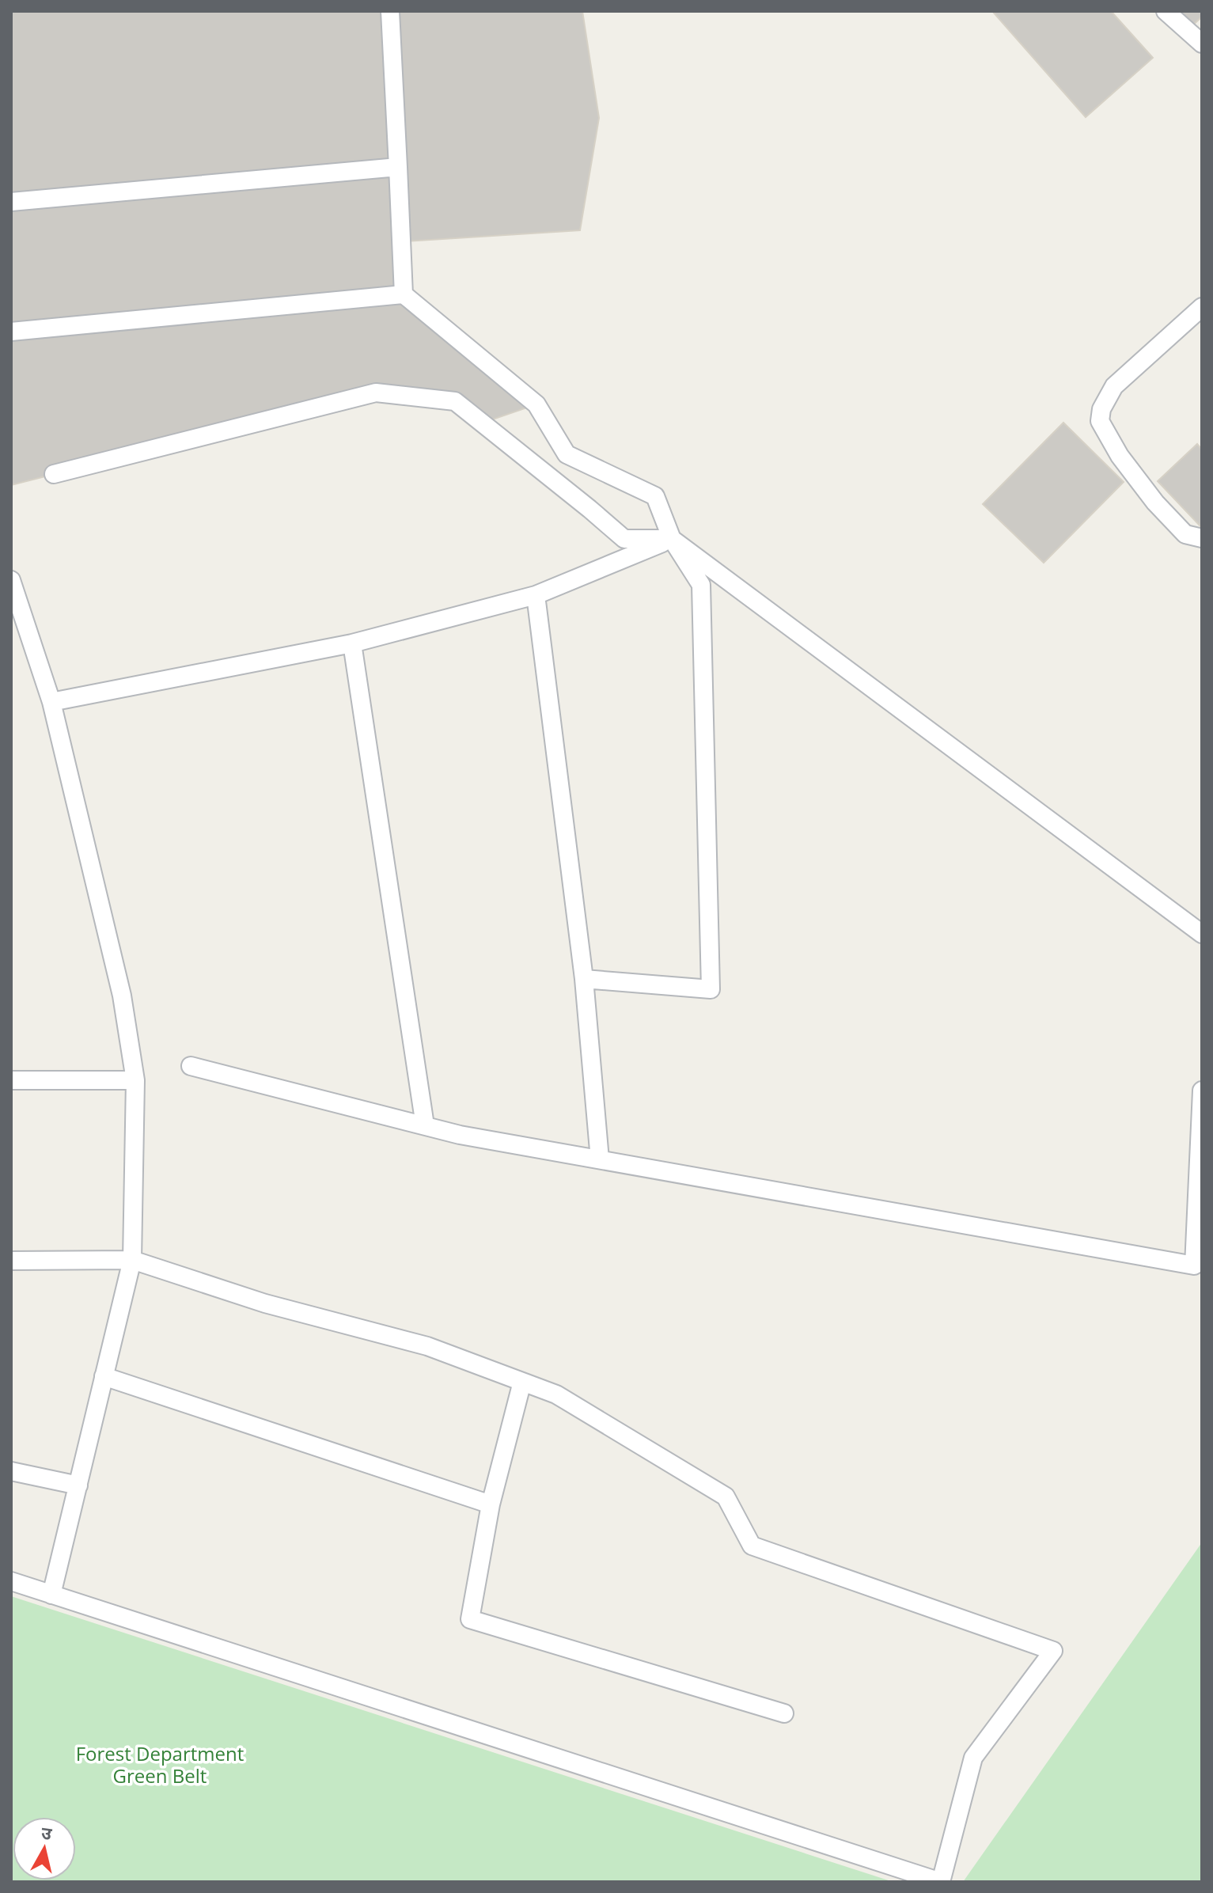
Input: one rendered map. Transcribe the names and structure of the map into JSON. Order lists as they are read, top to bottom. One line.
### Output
{"parks":["Forest Department Green Belt"],"north":"top"}
